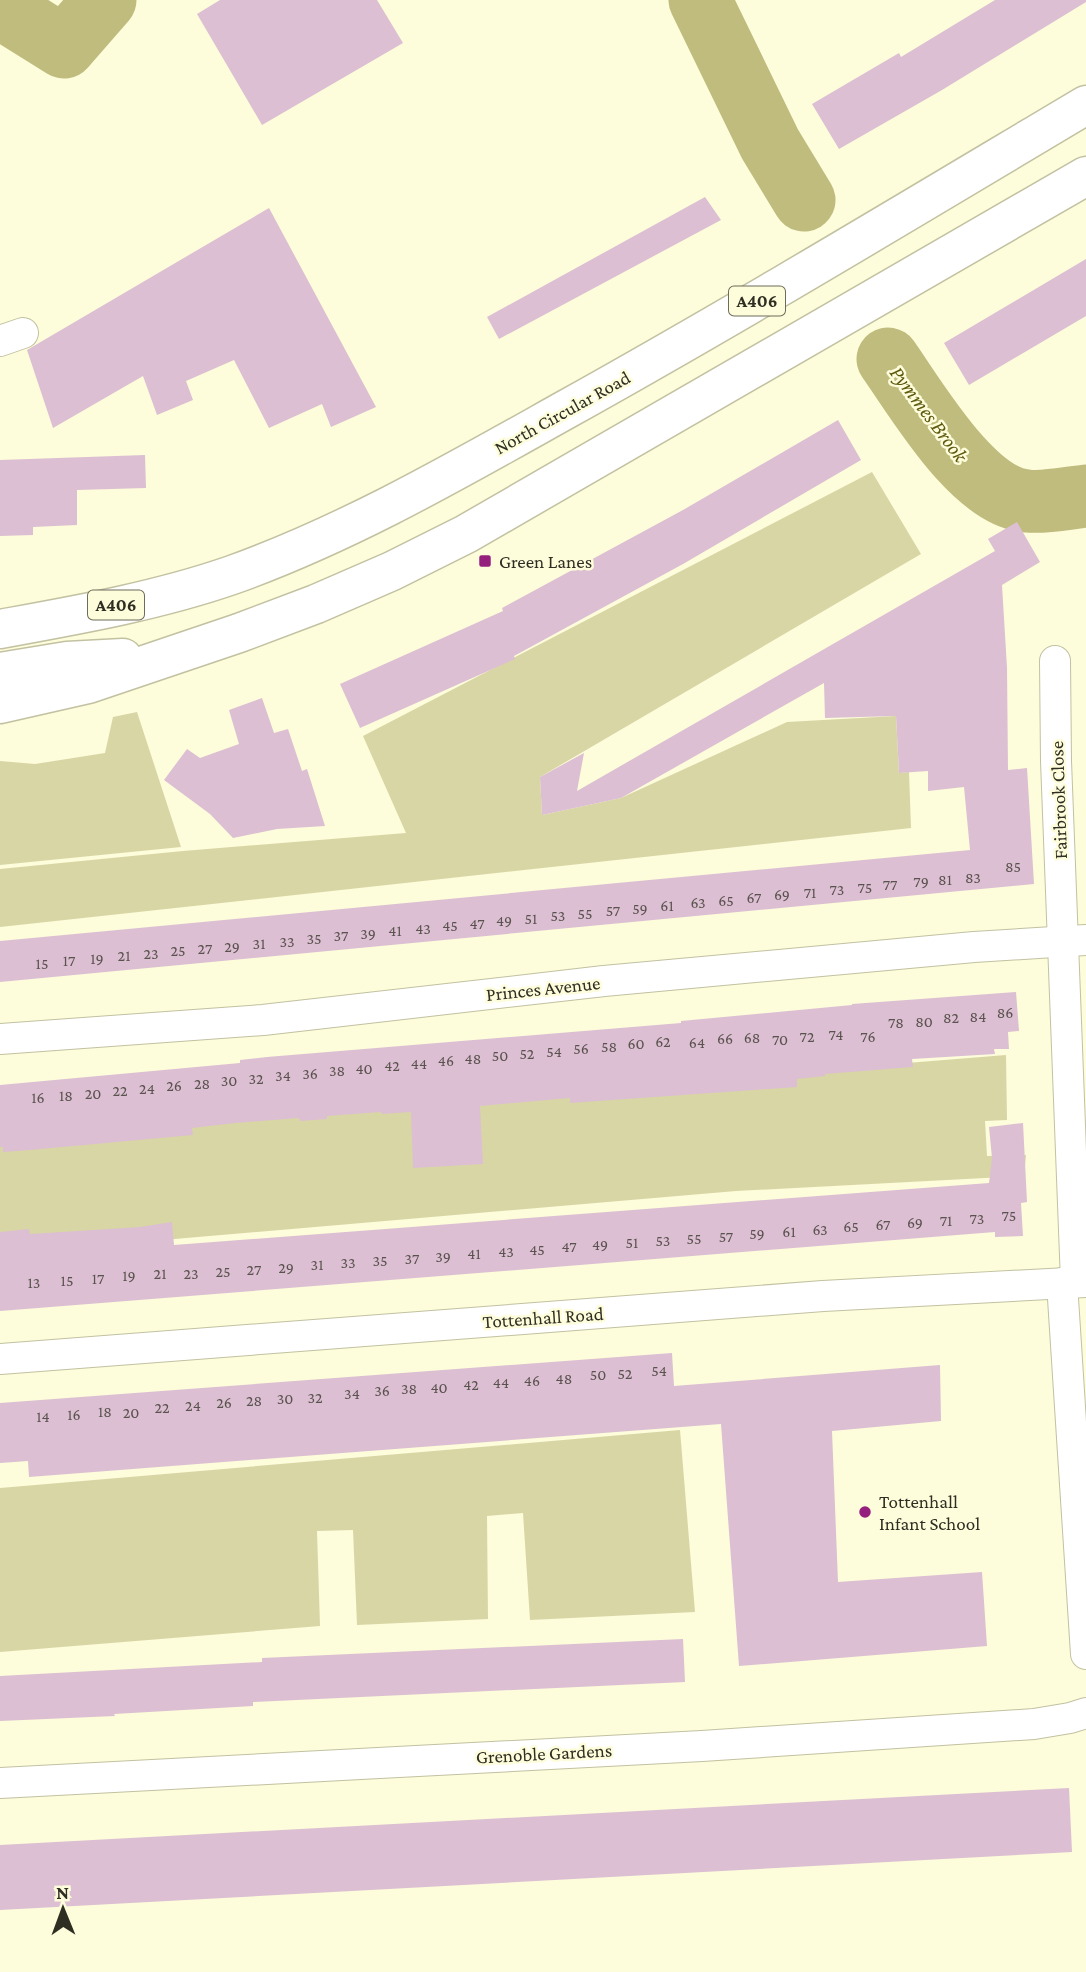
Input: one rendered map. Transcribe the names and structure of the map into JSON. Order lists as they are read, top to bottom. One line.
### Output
{"streets":{"highway":["A406","North Circular Road"],"street":["Fairbrook Close","Princes Avenue","Tottenhall Road","Grenoble Gardens"]},"crossings":[["Fairbrook Close","Princes Avenue"],["Fairbrook Close","Tottenhall Road"]],"water":["Pymmes Brook"],"places":{"transit":["Green Lanes"],"other":["Tottenhall Infant School"]},"house_numbers":["85","83","81","79","77","75","73","71","69","67","65","63","61","59","57","55","53","51","49","47","45","43","41","39","37","35","33","31","29","27","25","23","21","19","17","15","86","84","82","80","78","74","72","76","68","66","70","62","64","60","58","56","54","52","50","48","46","44","42","40","38","36","34","32","30","28","26","24","22","20","18","16","75","73","71","69","67","65","63","61","59","57","55","53","51","49","47","45","43","41","39","37","35","33","31","29","27","25","21","23","19","17","15","13","54","52","50","48","46","44","42","40","38","36","34","32","30","28","26","24","22","18","20","16","14"],"north":"top"}
